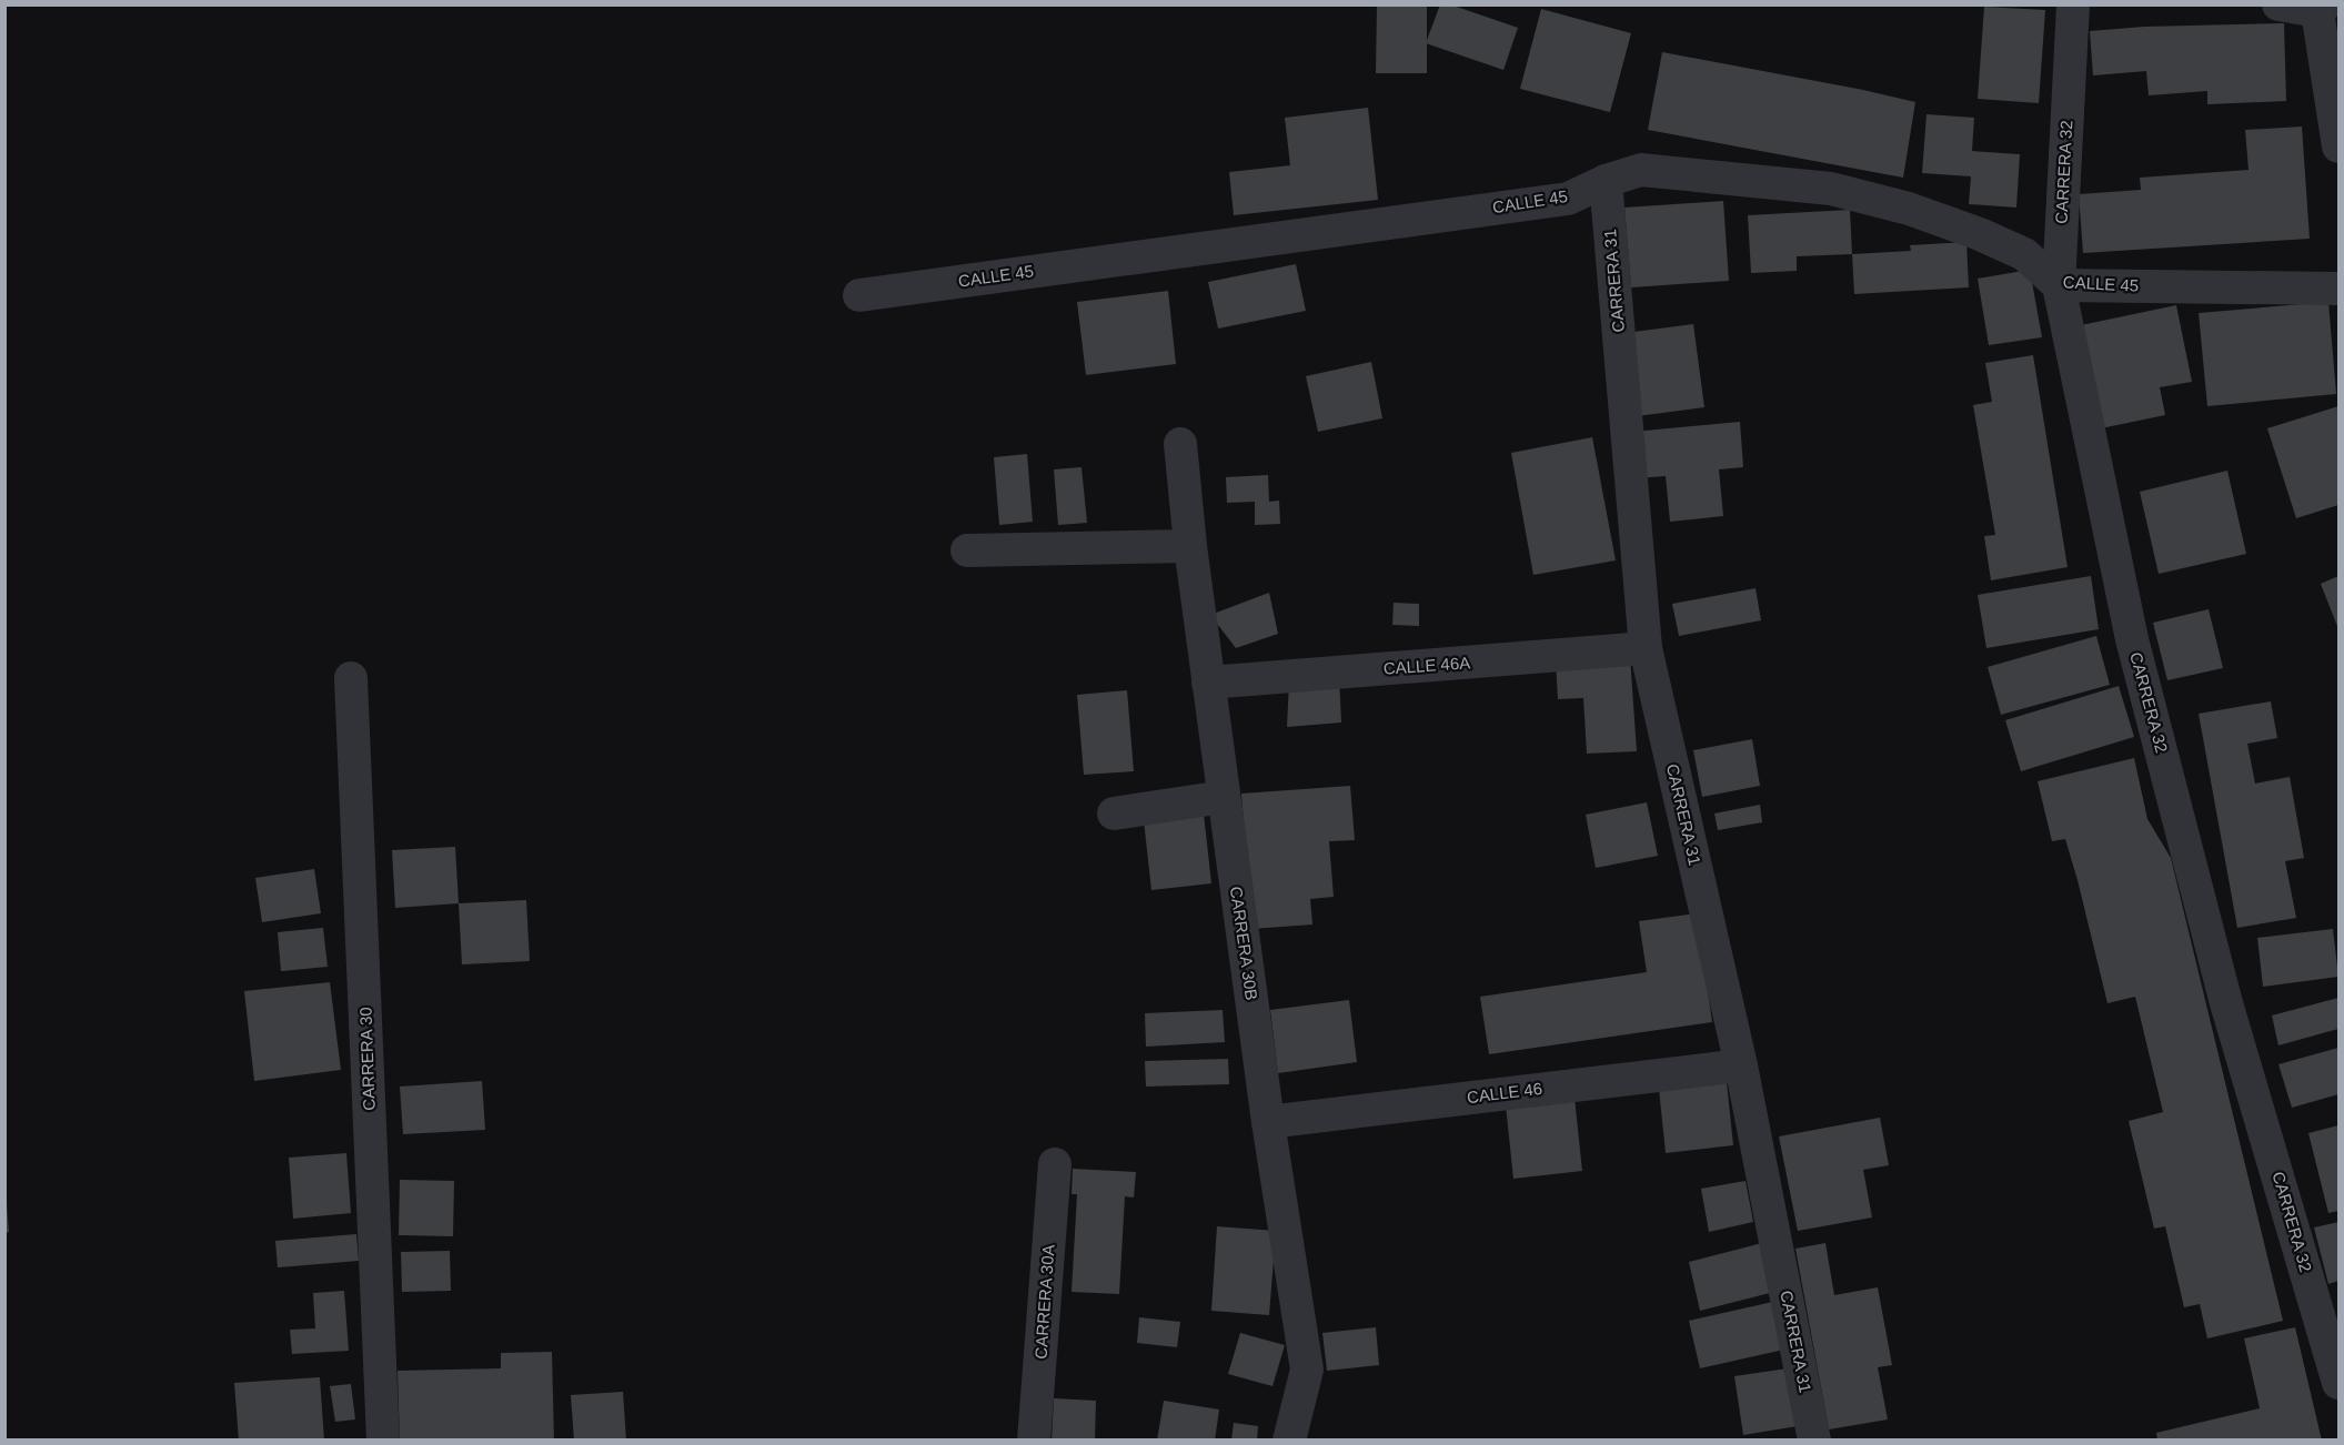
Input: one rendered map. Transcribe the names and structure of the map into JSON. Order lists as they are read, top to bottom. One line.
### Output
{"streets":{"street":["CARRERA 32","CALLE 45","CARRERA 31","CALLE 46A","CARRERA 30B","CARRERA 30","CALLE 46","CARRERA 30A"]},"crossings":[["CARRERA 32","CALLE 45"],["CALLE 45","CARRERA 31"],["CARRERA 31","CALLE 46A"],["CARRERA 31","CALLE 46"],["CALLE 46A","CARRERA 30B"],["CARRERA 30B","CALLE 46"]]}
